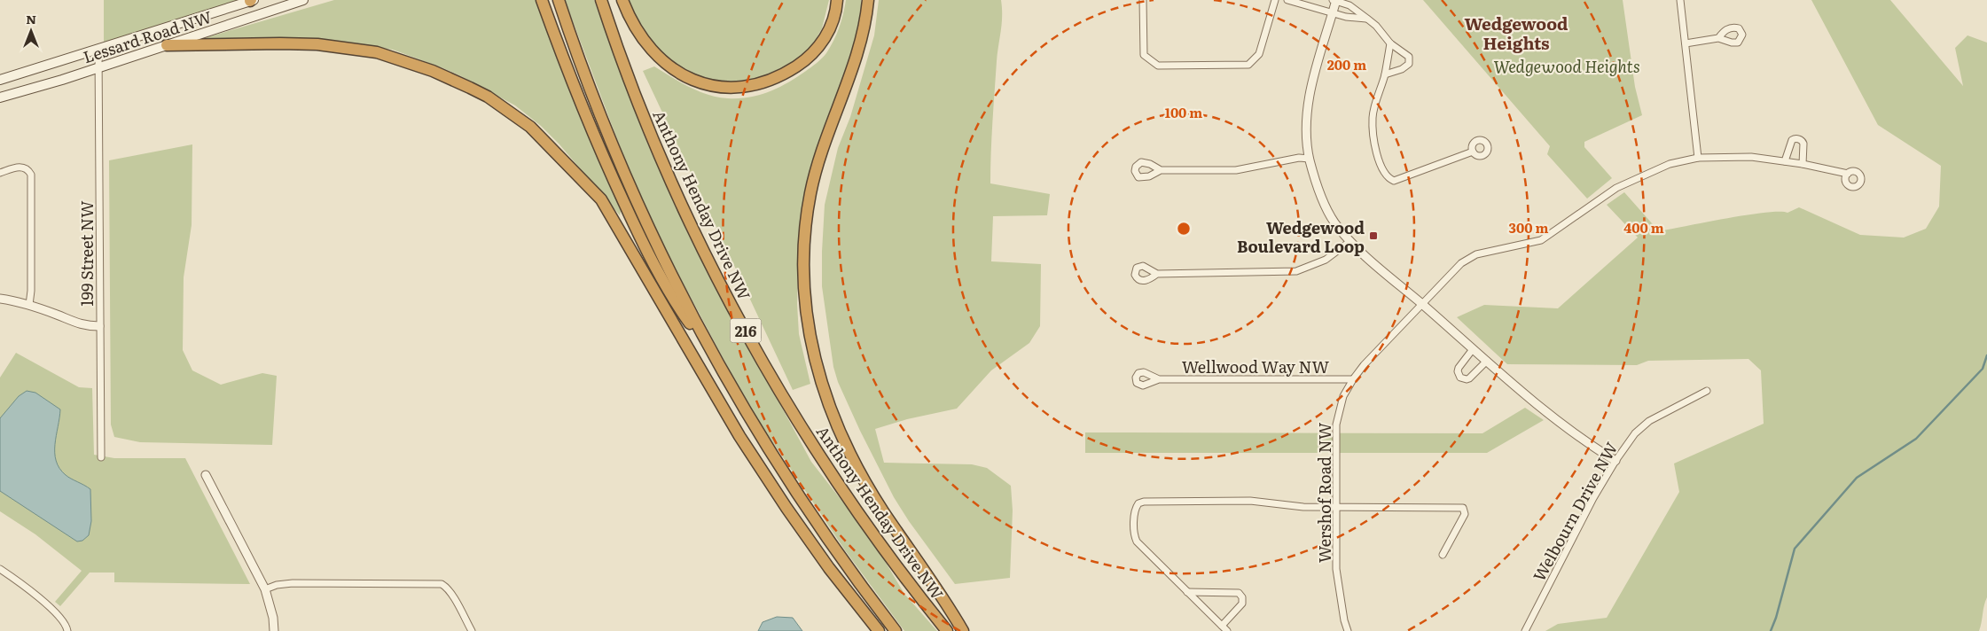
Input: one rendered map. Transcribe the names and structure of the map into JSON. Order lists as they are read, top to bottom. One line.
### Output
{"streets":{"highway":["Anthony Henday Drive NW","216"],"main road":["Lessard Road NW"],"street":["199 Street NW","Wellwood Way NW","Wershof Road NW","Welbourn Drive NW"]},"crossings":[["Lessard Road NW","199 Street NW"],["Wellwood Way NW","Wershof Road NW"]],"districts":["Wedgewood Heights"],"parks":["Wedgewood Heights"],"places":{"transit":["Wedgewood Boulevard Loop"]},"north":"top","rings":["200 m","100 m","300 m","400 m"]}
